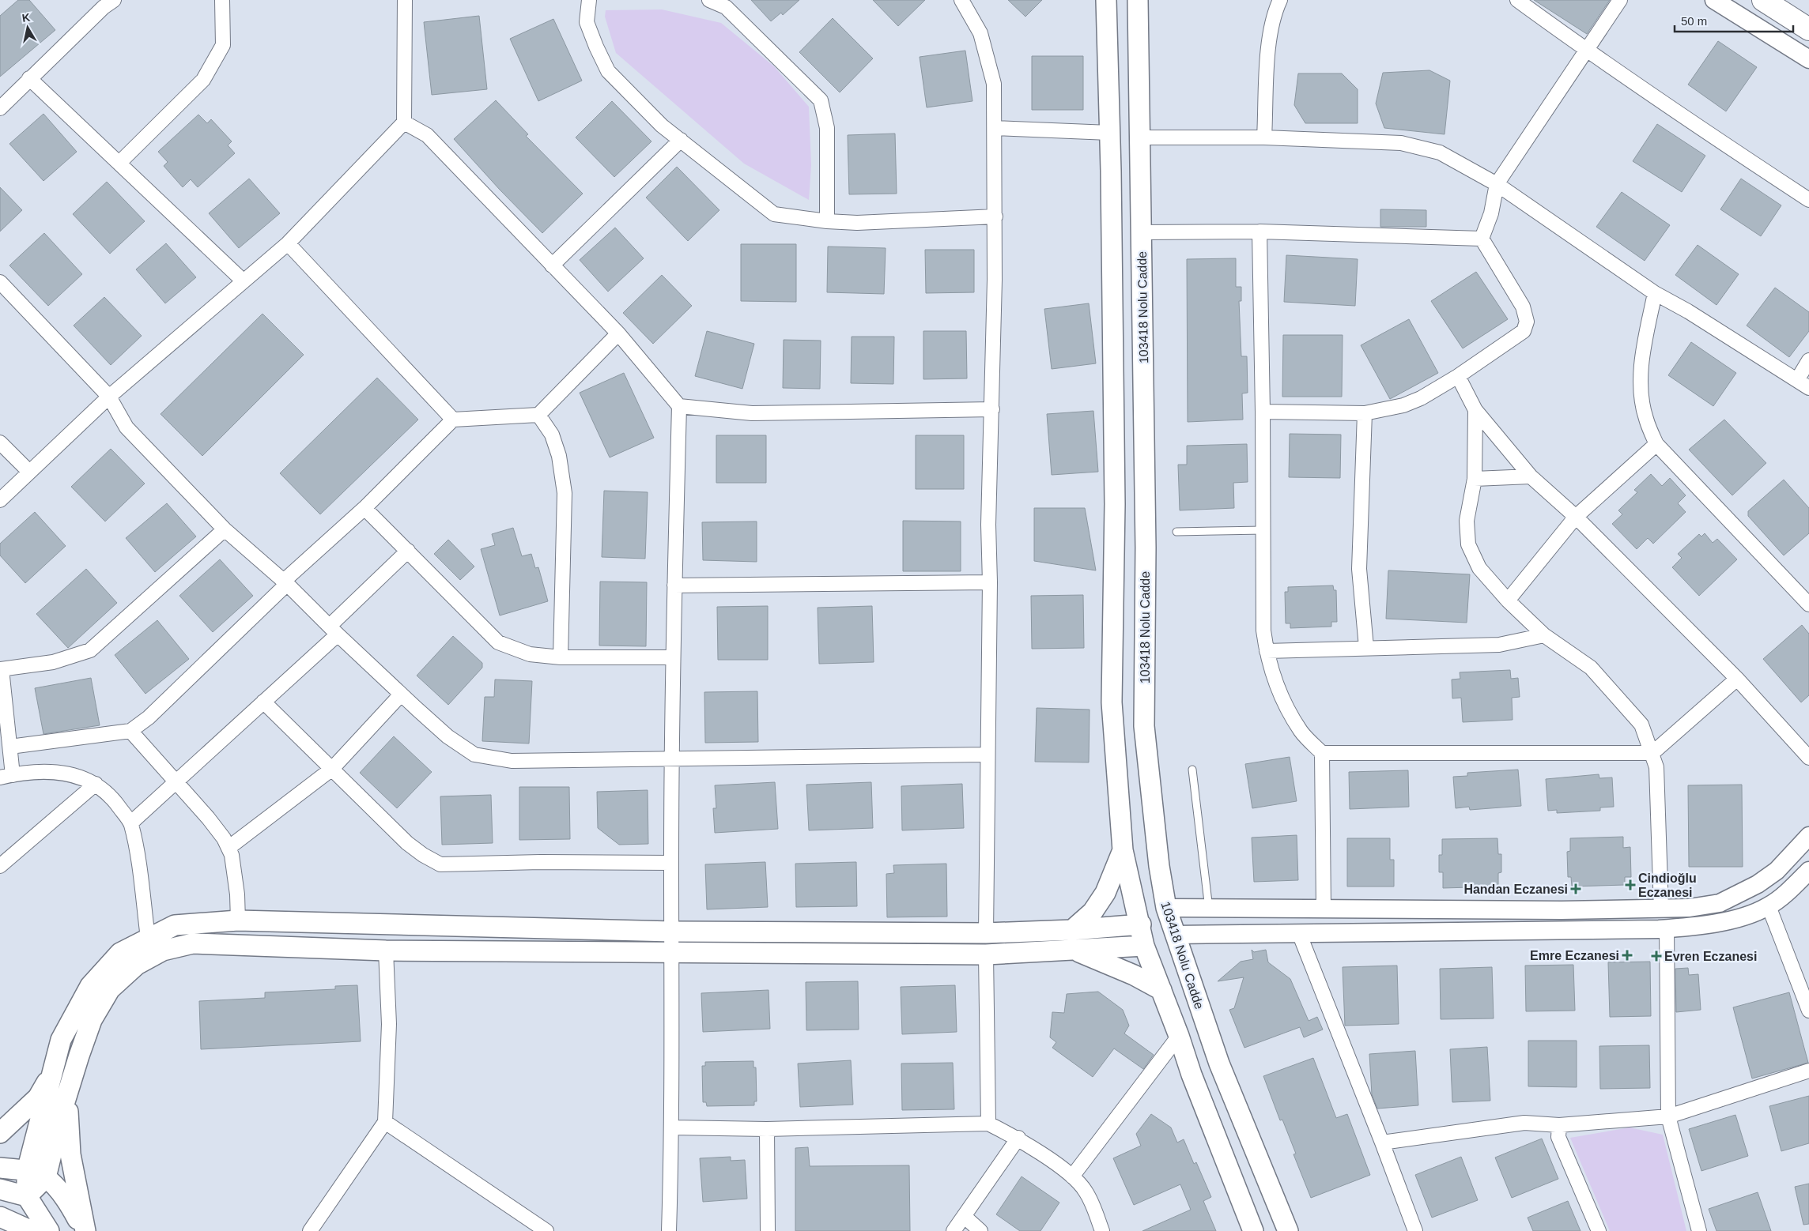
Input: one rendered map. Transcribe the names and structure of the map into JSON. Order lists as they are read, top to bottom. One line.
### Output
{"streets":{"main road":["103418 Nolu Cadde"]},"places":{"health":["Cindioğlu Eczanesi","Handan Eczanesi","Emre Eczanesi","Evren Eczanesi"]},"scale_bar":"50 m","north":"top"}
